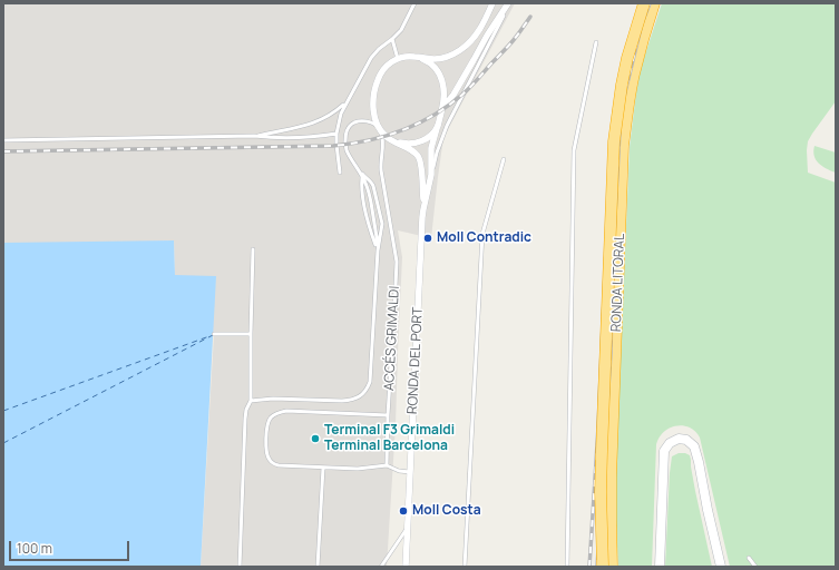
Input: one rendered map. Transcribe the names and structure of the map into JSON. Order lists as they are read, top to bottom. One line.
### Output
{"streets":{"highway":["RONDA LITORAL"],"street":["RONDA DEL PORT"],"lane":["ACCÉS GRIMALDI"]},"places":["Moll Contradic","Terminal F3 Grimaldi Terminal Barcelona","Moll Costa"],"scale_bar":"100 m"}
